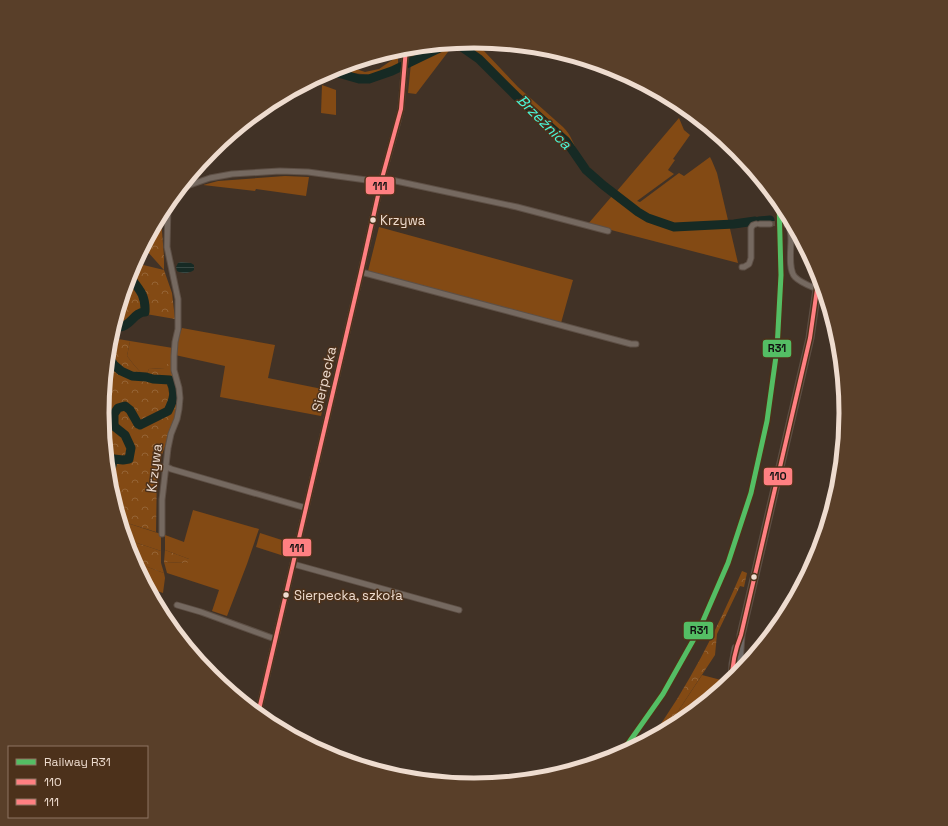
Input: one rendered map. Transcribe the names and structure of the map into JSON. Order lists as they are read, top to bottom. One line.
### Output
{"streets":{"street":["Sierpecka","Krzywa"]},"crossings":[["Sierpecka","Krzywa"]],"water":["Brzeźnica"],"places":["Krzywa","Sierpecka, szkoła"],"lines":["transit line 111","rail line R31","transit line 110"],"legend":["Railway R31","110","111"]}
